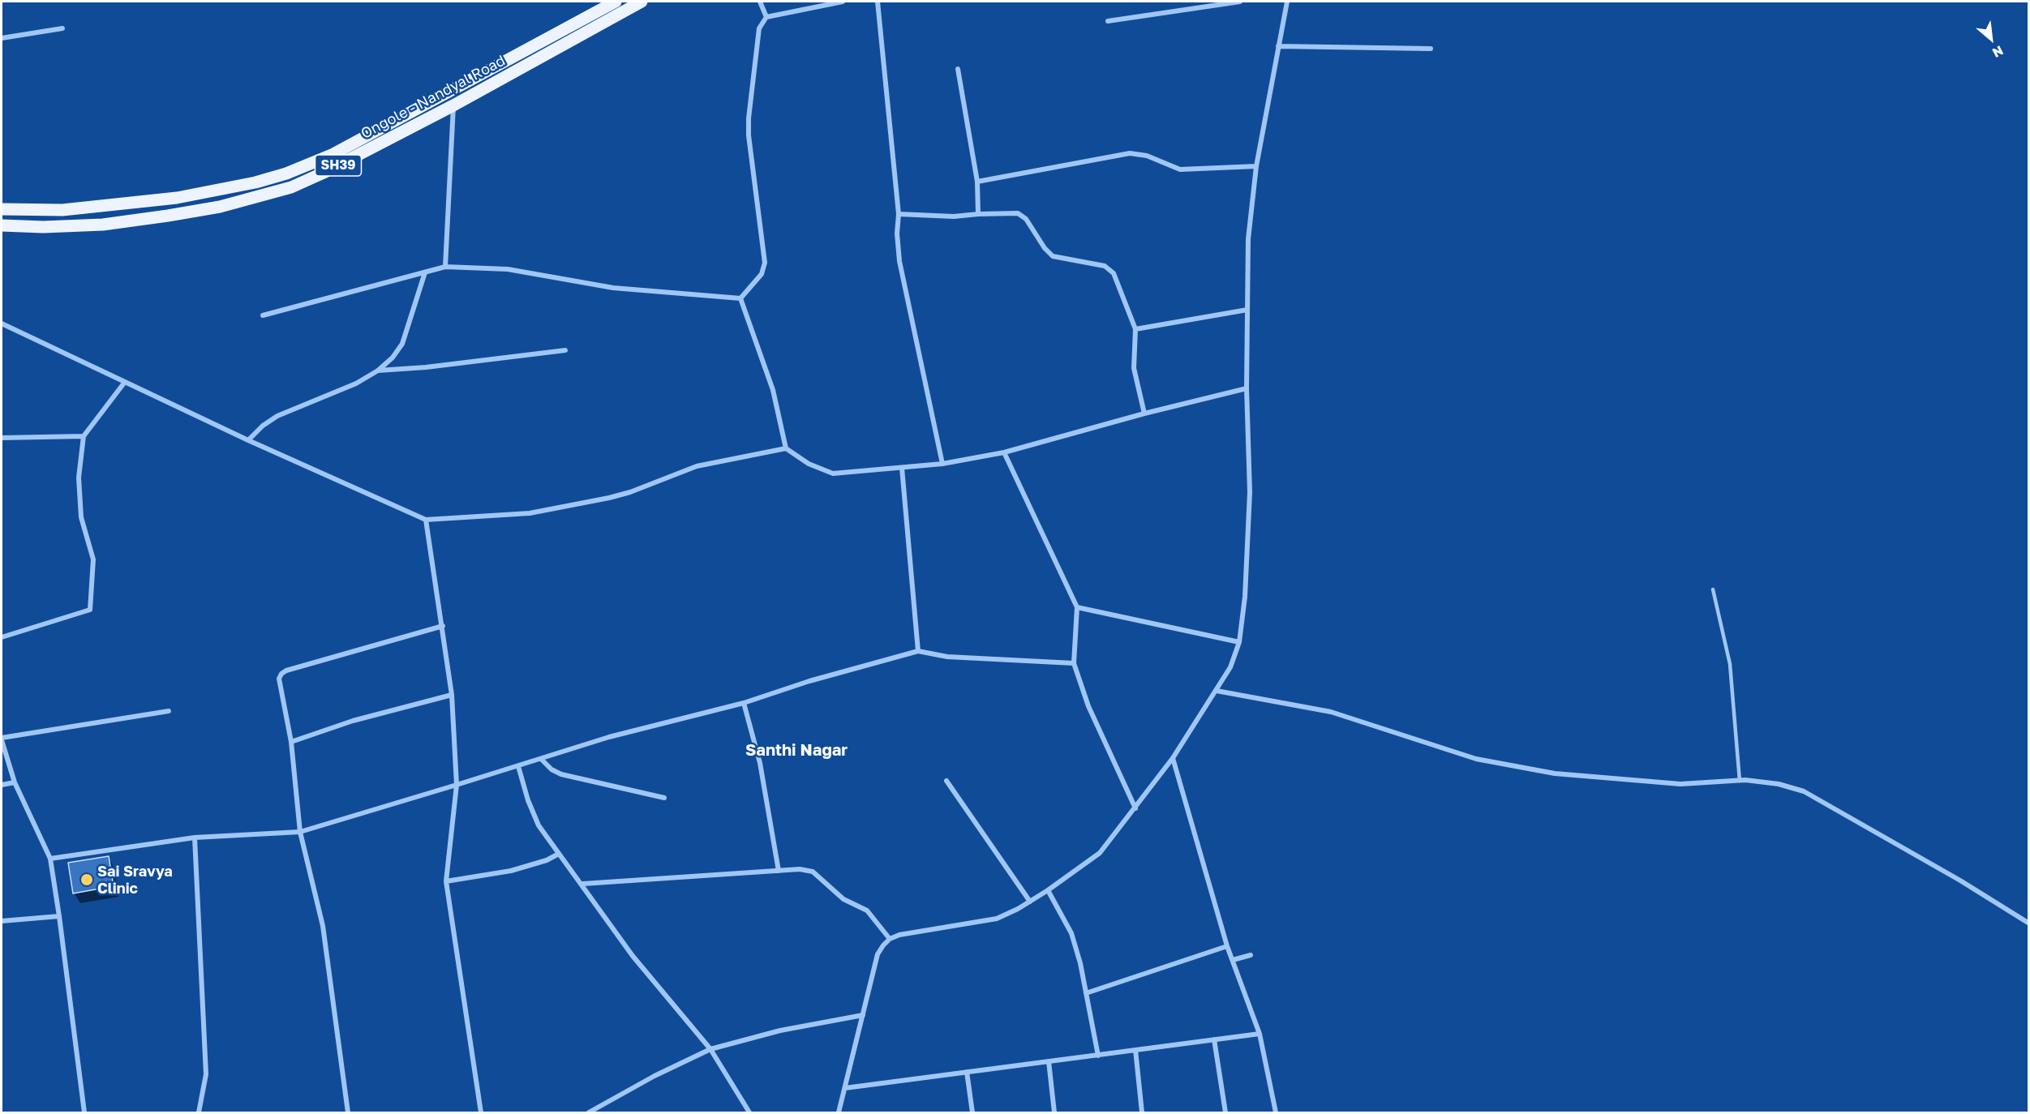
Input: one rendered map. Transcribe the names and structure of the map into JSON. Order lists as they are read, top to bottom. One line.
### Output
{"streets":{"main road":["Ongole - Nandyal Road","SH39"]},"districts":["Santhi Nagar"],"places":["Sai Sravya Clinic"],"north":"bottom right"}
